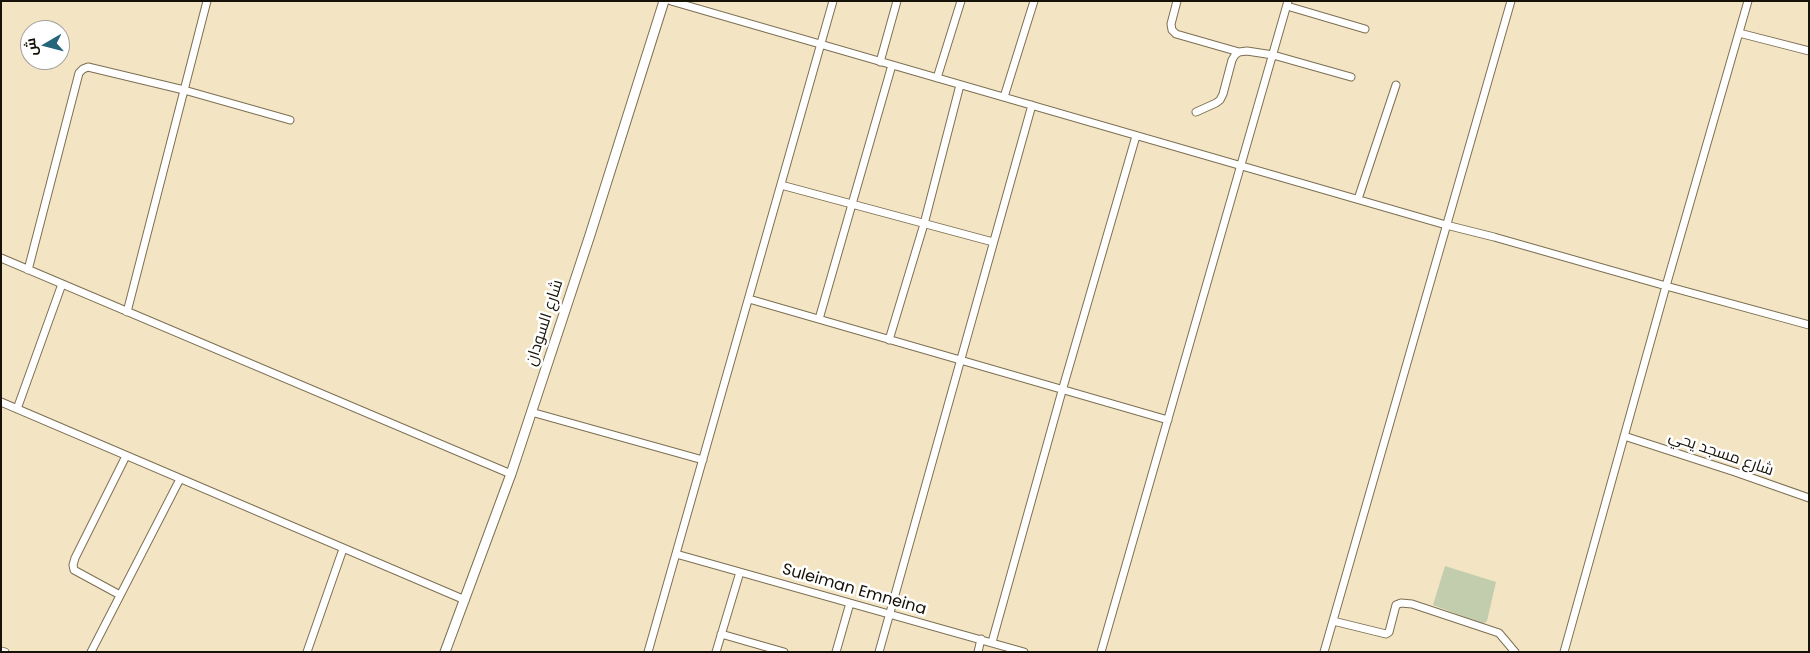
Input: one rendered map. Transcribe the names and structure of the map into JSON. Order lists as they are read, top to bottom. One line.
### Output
{"streets":{"main road":["شارع السودان"],"street":["شارع مسجد يحي","Suleiman Emneina"]},"north":"left"}
